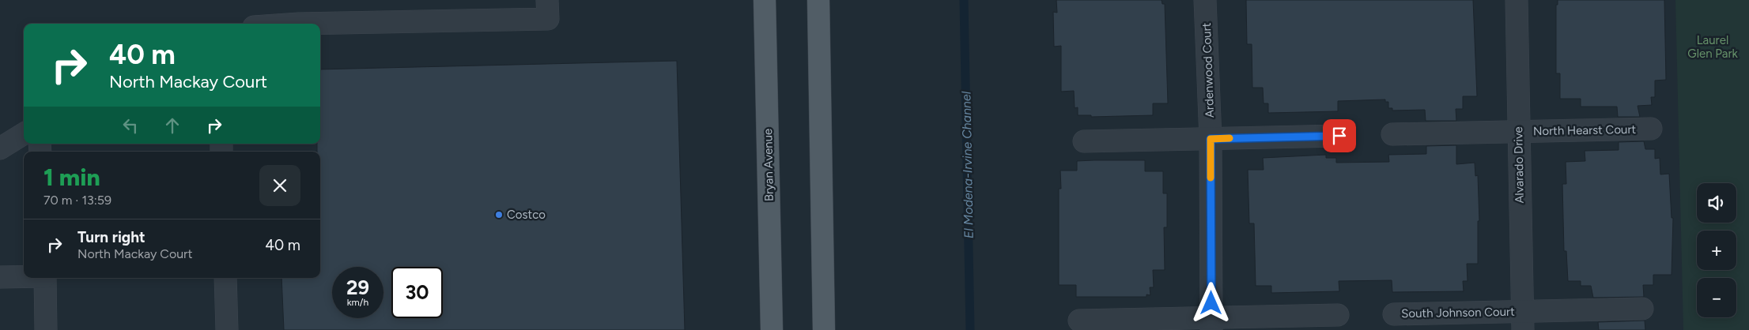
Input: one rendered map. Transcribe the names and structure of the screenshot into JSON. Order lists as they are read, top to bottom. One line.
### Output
{"streets":{"main road":["Bryan Avenue"],"street":["Ardenwood Court","North Hearst Court","Alvarado Drive","South Johnson Court"]},"crossings":[["North Hearst Court","Alvarado Drive"],["Alvarado Drive","South Johnson Court"]],"water":["El Modena-Irvine Channel"],"parks":["Laurel Glen Park"],"places":["Costco"],"page":{"turn":["40 m","North Mackay Court"],"heading":["1 min","70 m · 13:59"],"map_buttons":["+","−"],"list":[{"name":"Turn right","note":"North Mackay Court","value":"40 m"}],"speed":"29 km/h","limit":"30"}}
